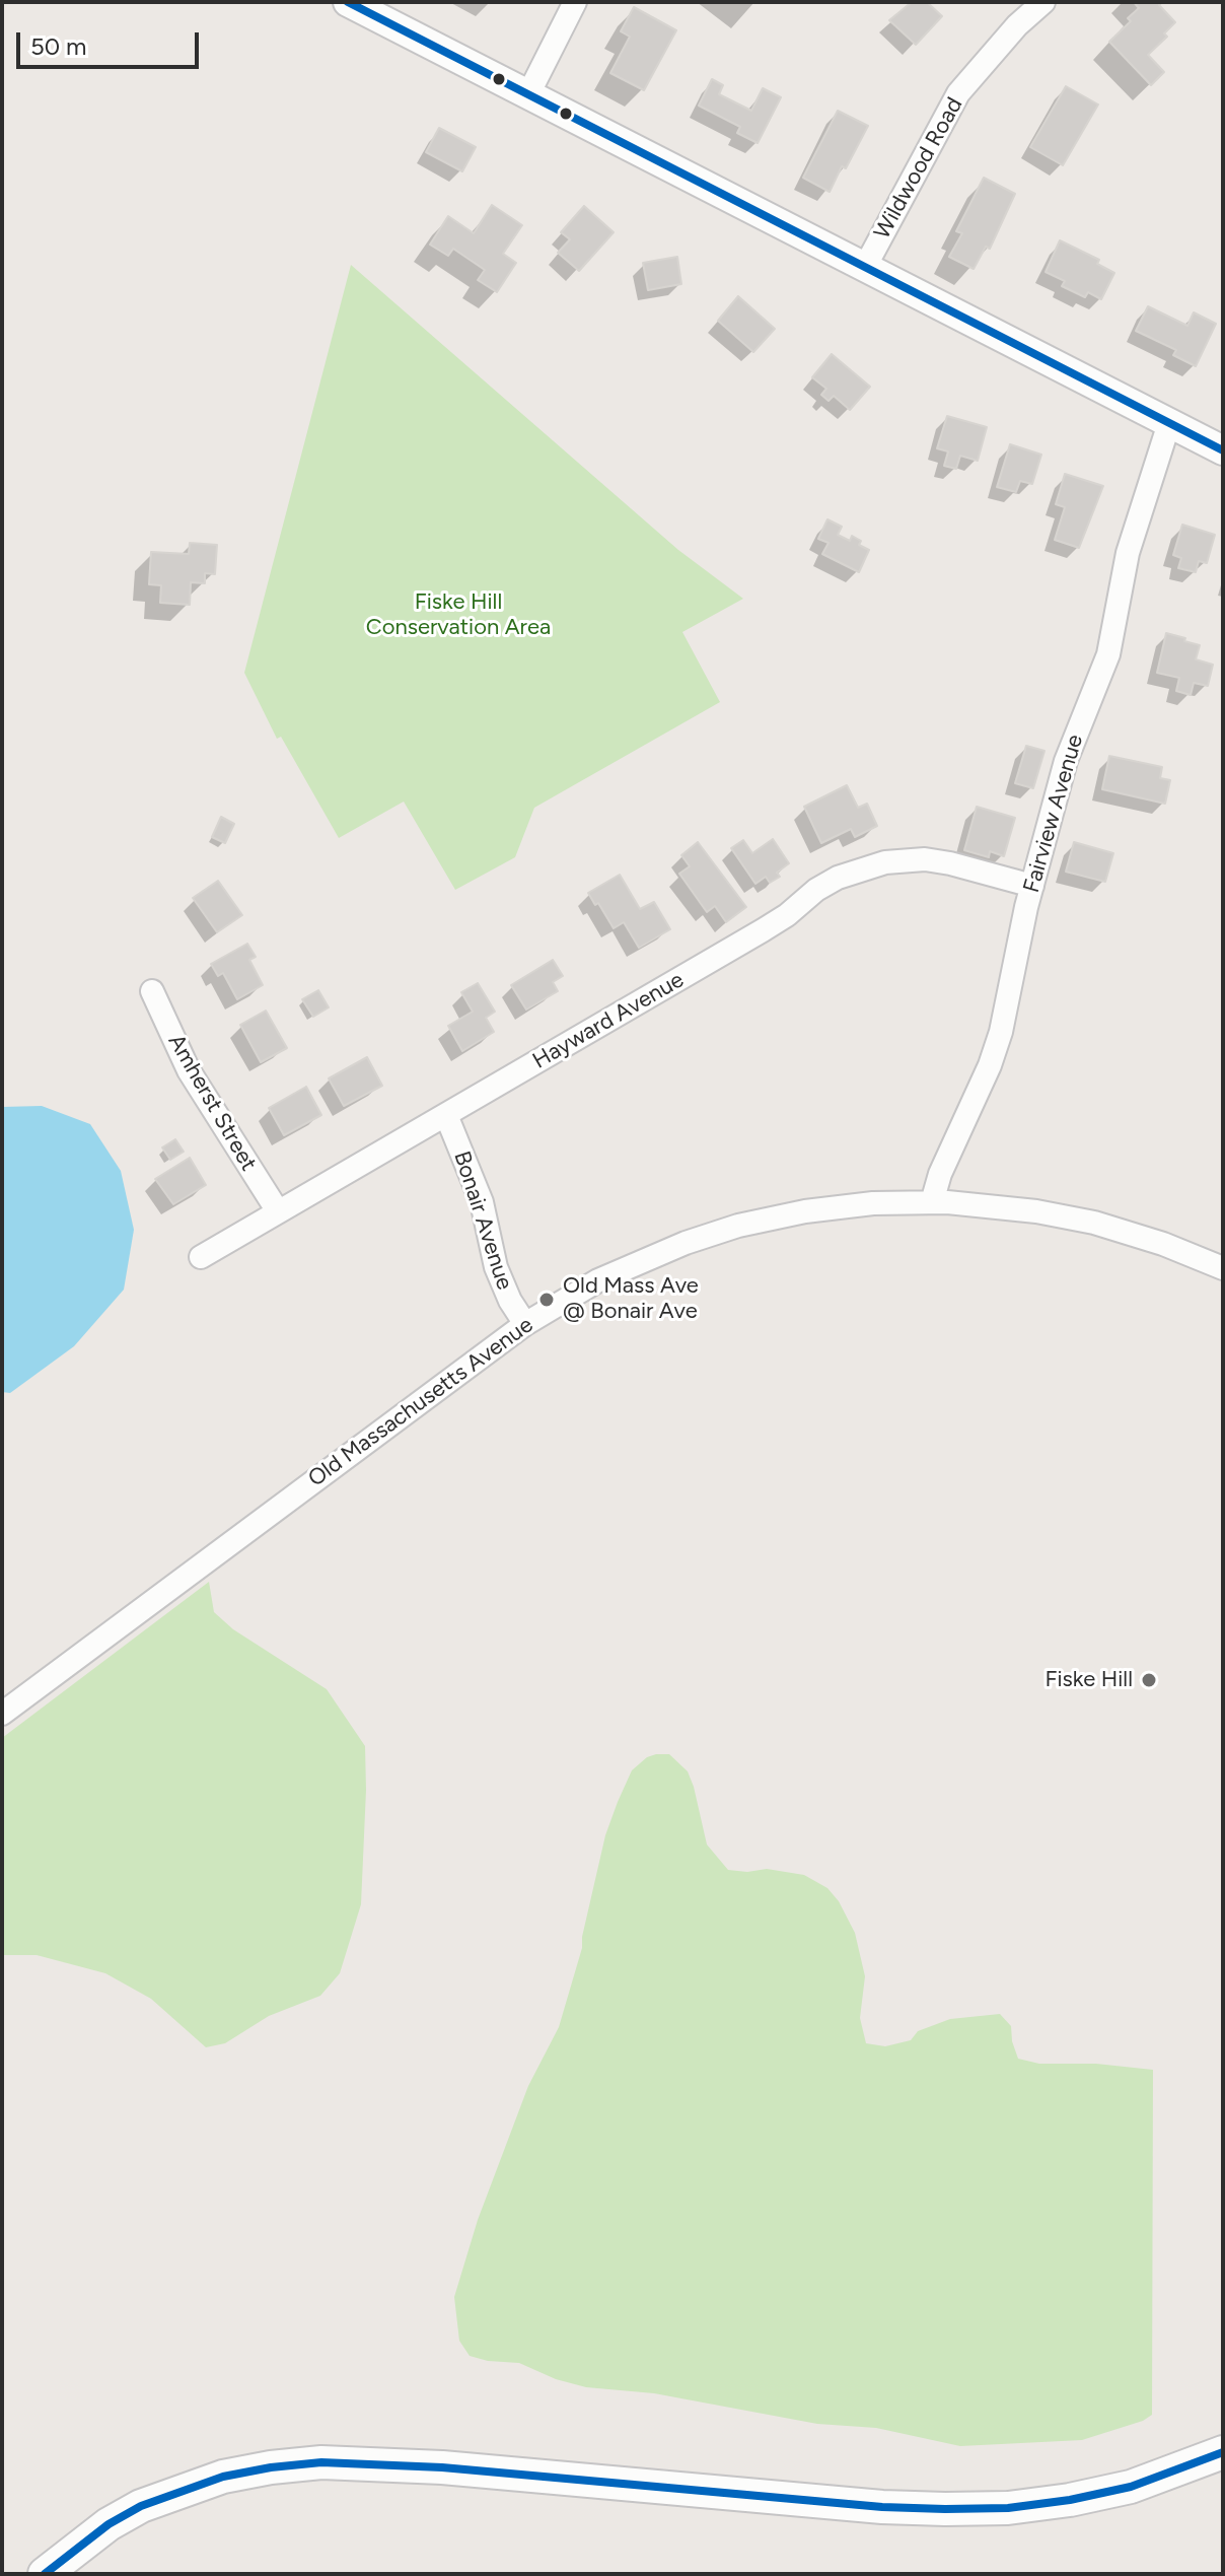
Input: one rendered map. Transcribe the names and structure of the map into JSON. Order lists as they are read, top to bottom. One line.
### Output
{"streets":{"street":["Wildwood Road","Fairview Avenue","Hayward Avenue","Amherst Street","Bonair Avenue","Old Massachusetts Avenue"]},"crossings":[["Fairview Avenue","Hayward Avenue"],["Fairview Avenue","Old Massachusetts Avenue"],["Hayward Avenue","Amherst Street"],["Hayward Avenue","Bonair Avenue"],["Bonair Avenue","Old Massachusetts Avenue"]],"parks":["Fiske Hill Conservation Area"],"places":["Old Mass Ave @ Bonair Ave","Fiske Hill"],"scale_bar":"50 m"}
